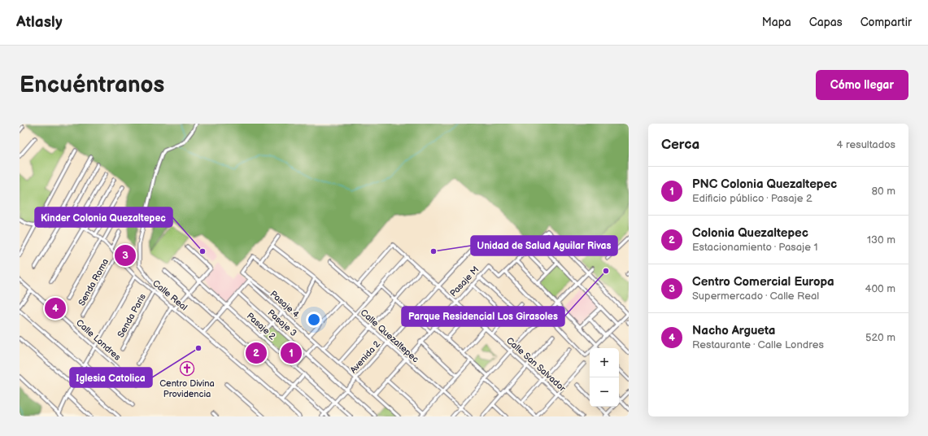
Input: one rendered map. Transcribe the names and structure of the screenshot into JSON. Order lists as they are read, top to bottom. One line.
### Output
{"streets":{"street":["Pasaje M","Senda Roma","Calle Real","Pasaje 4","Senda Paris","Pasaje 3","Pasaje 2","Calle Quezaltepec","Calle Londres","Avenida 2","Calle San Salvador"]},"crossings":[["Pasaje M","Pasaje 4"],["Pasaje M","Calle Quezaltepec"],["Pasaje M","Calle San Salvador"],["Senda Roma","Calle Real"],["Calle Real","Senda Paris"],["Pasaje 4","Avenida 2"],["Pasaje 3","Avenida 2"],["Pasaje 2","Avenida 2"],["Calle Quezaltepec","Avenida 2"],["Avenida 2","Calle San Salvador"]],"places":{"other":["Kinder Colonia Quezaltepec","Unidad de Salud Aguilar Rivas","Parque Residencial Los Girasoles","Iglesia Catolica"],"church":["Centro Divina Providencia"]},"page":{"header":"Atlasly","nav":["Mapa","Capas","Compartir"],"buttons":"Cómo llegar","title":"Encuéntranos","heading":["Cerca","4 resultados"],"list":[{"mark":"1","name":"PNC Colonia Quezaltepec","note":"Edificio público · Pasaje 2","value":"80 m"},{"mark":"2","name":"Colonia Quezaltepec","note":"Estacionamiento · Pasaje 1","value":"130 m"},{"mark":"3","name":"Centro Comercial Europa","note":"Supermercado · Calle Real","value":"400 m"},{"mark":"4","name":"Nacho Argueta","note":"Restaurante · Calle Londres","value":"520 m"}],"pins":["3","4","1","2"],"map_buttons":["+","−"]}}
